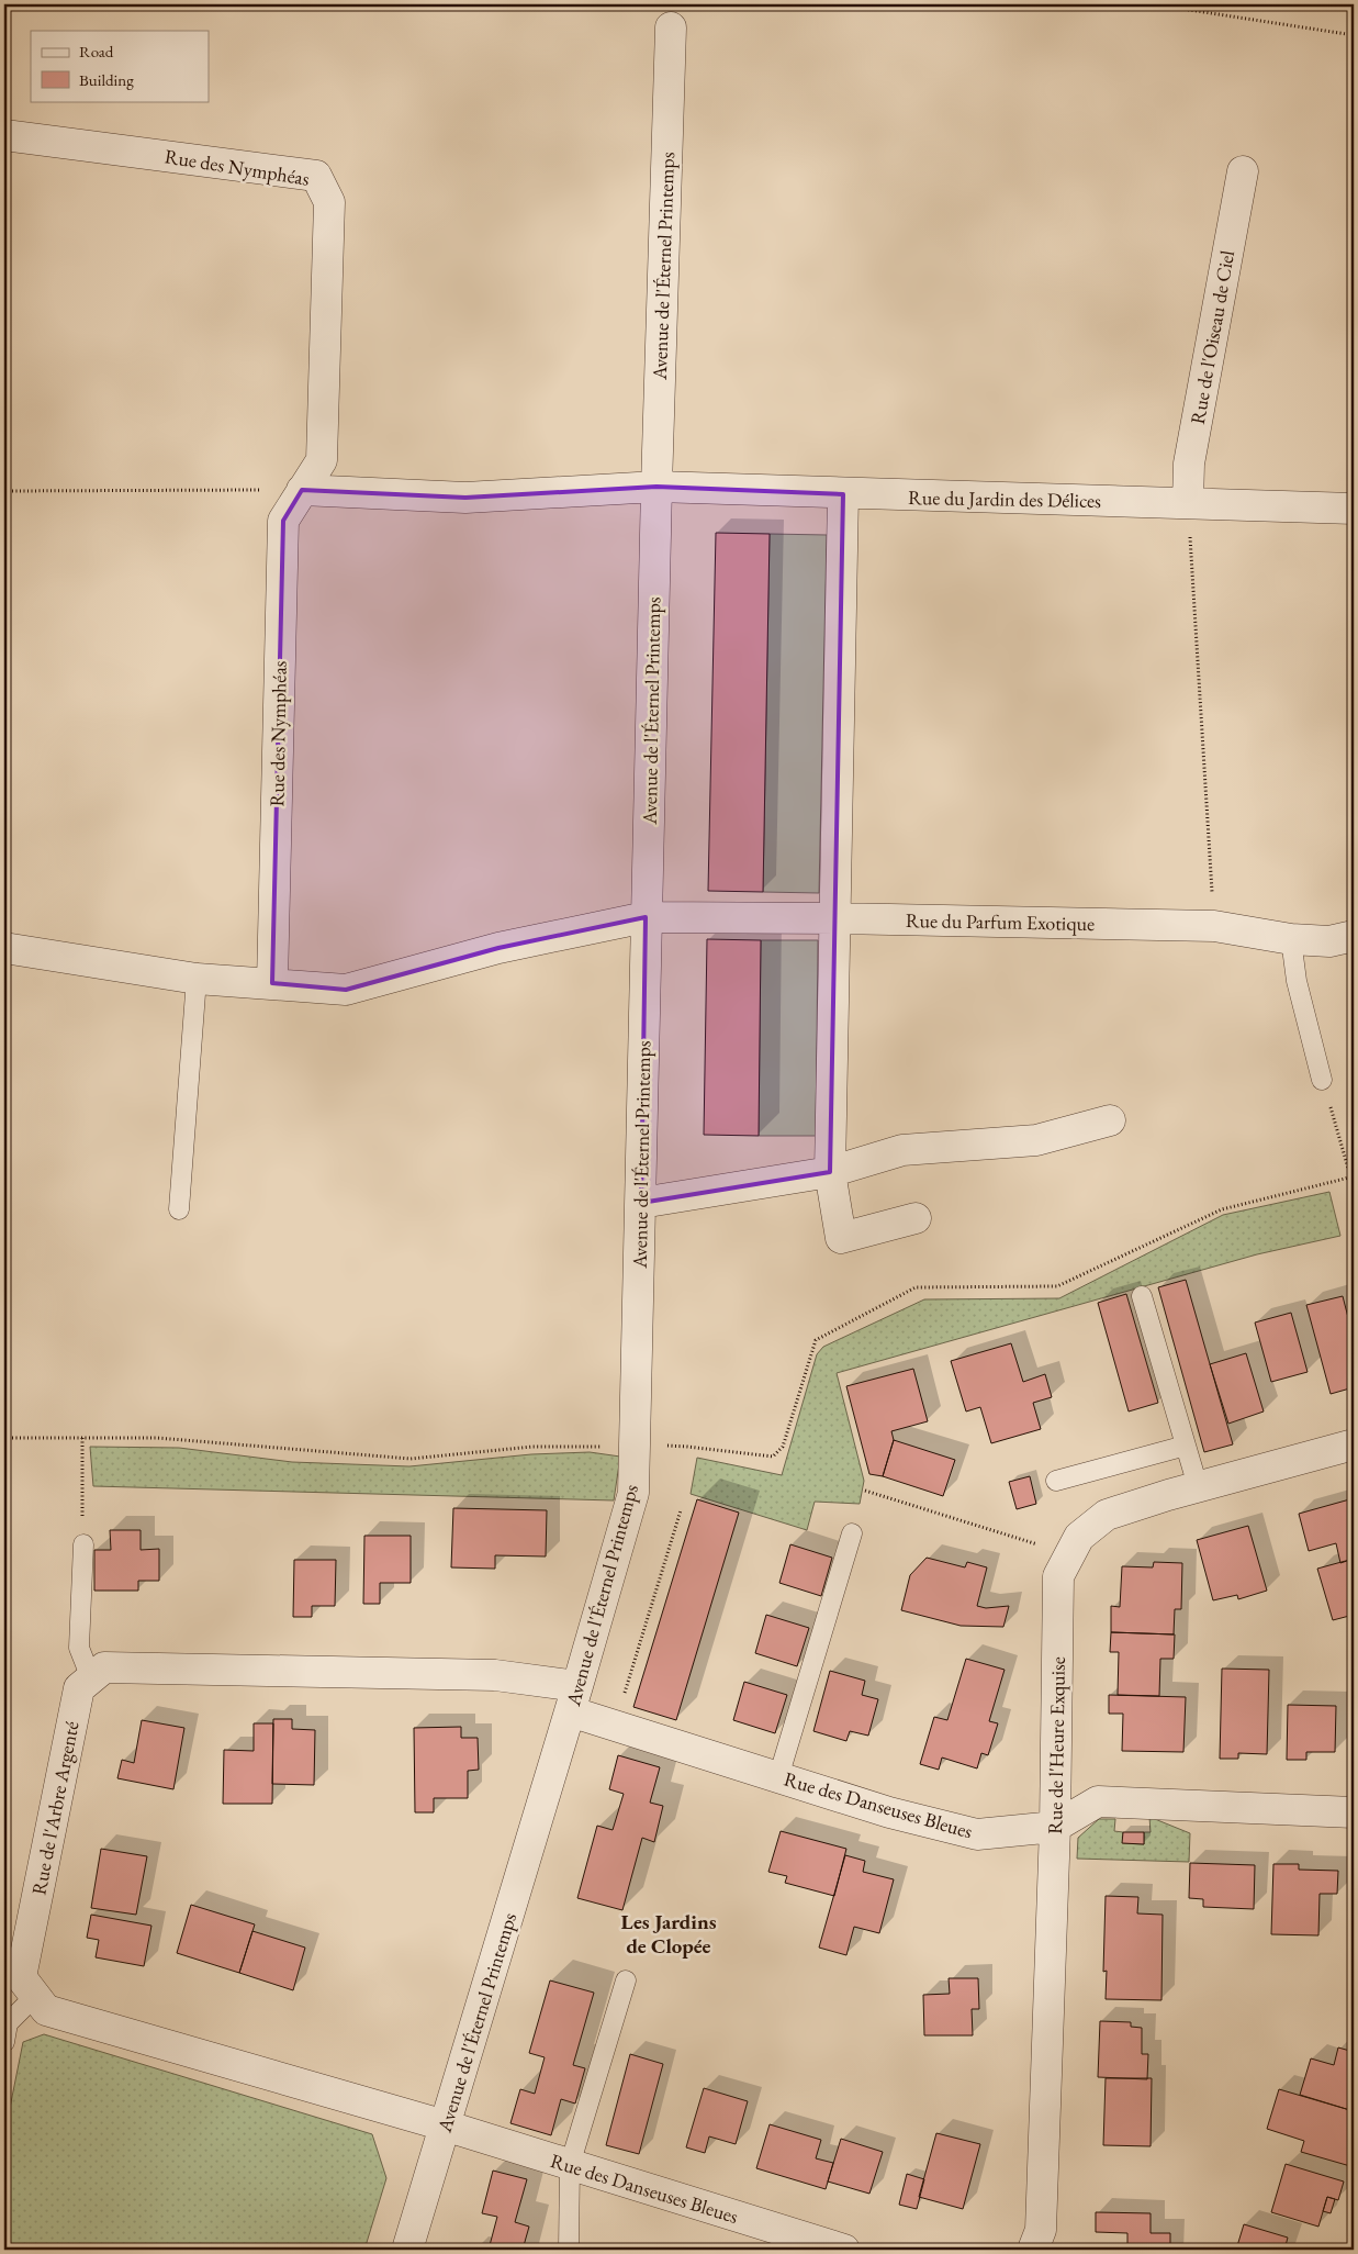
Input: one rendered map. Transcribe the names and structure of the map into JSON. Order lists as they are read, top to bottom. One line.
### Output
{"streets":{"street":["Rue des Nymphéas","Avenue de l'Éternel Printemps","Rue de l'Oiseau de Ciel","Rue du Jardin des Délices","Rue du Parfum Exotique","Rue de l'Heure Exquise","Rue des Danseuses Bleues","Rue de l'Arbre Argenté"]},"crossings":[["Avenue de l'Éternel Printemps","Rue du Jardin des Délices"],["Avenue de l'Éternel Printemps","Rue du Parfum Exotique"],["Avenue de l'Éternel Printemps","Rue des Danseuses Bleues"],["Avenue de l'Éternel Printemps","Rue de l'Arbre Argenté"],["Rue de l'Oiseau de Ciel","Rue du Jardin des Délices"],["Rue de l'Heure Exquise","Rue des Danseuses Bleues"],["Rue des Danseuses Bleues","Rue de l'Arbre Argenté"]],"districts":["Les Jardins de Clopée"],"legend":["Road","Building"]}
